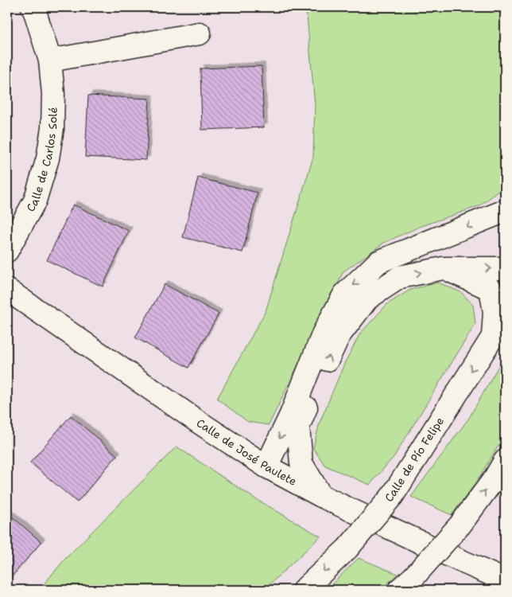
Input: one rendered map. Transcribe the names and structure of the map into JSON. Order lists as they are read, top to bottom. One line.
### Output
{"streets":{"street":["Calle de Carlos Solé","Calle de José Paulete","Calle de Pío Felipe"]}}
